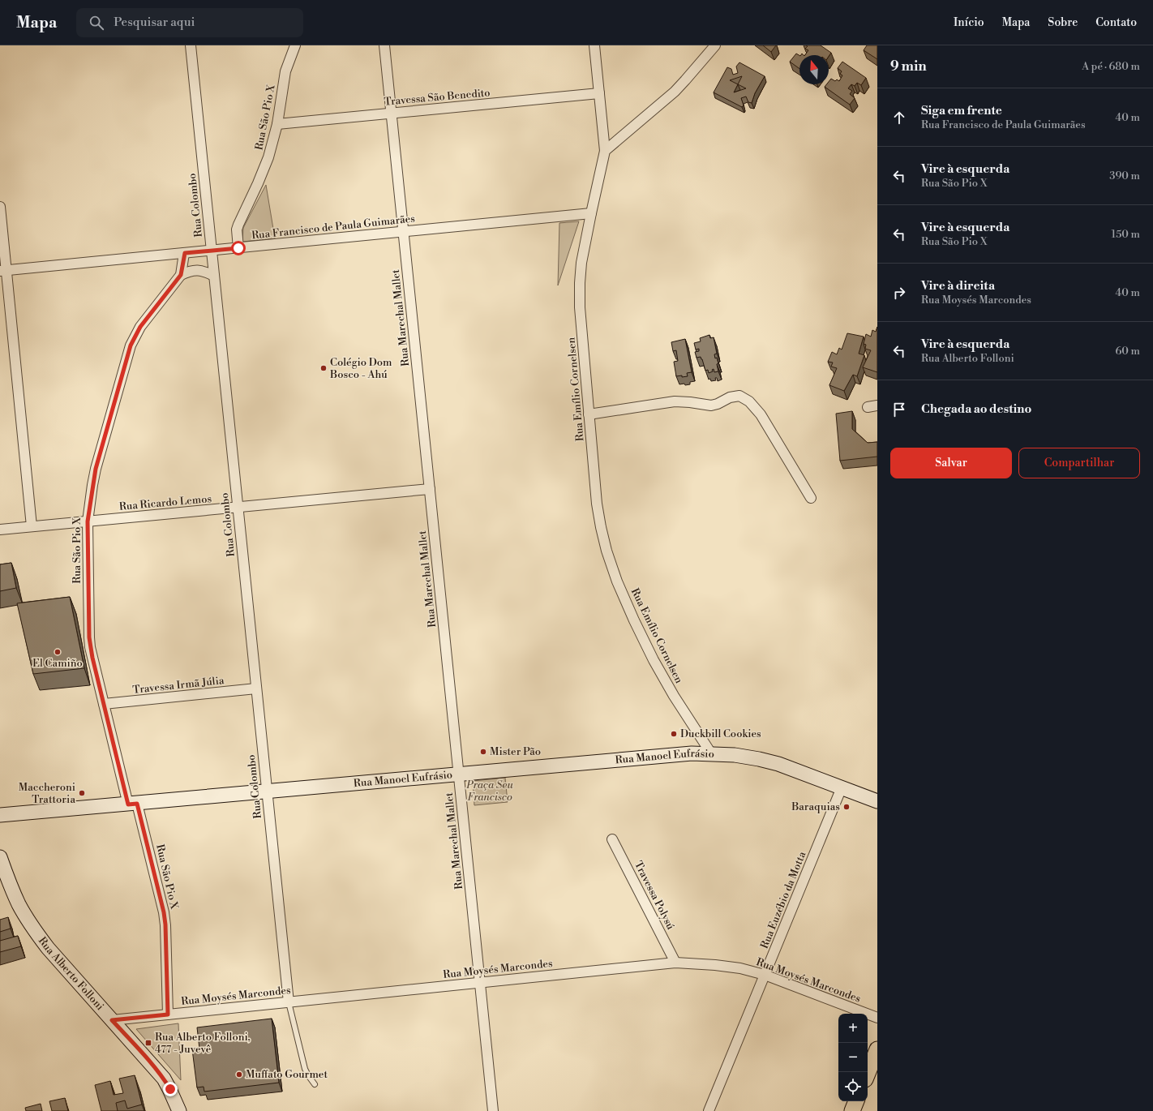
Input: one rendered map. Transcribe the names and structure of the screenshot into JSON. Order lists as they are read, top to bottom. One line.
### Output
{"streets":{"street":["Travessa São Benedito","Rua São Pio X","Rua Colombo","Rua Francisco de Paula Guimarães","Rua Marechal Mallet","Rua Emílio Cornelsen","Rua Ricardo Lemos","Travessa Irmã Júlia","Rua Manoel Eufrásio","Travessa Polysú","Rua Euzébio da Motta","Rua Moysés Marcondes","Rua Alberto Folloni"]},"crossings":[["Travessa São Benedito","Rua São Pio X"],["Travessa São Benedito","Rua Marechal Mallet"],["Travessa São Benedito","Rua Emílio Cornelsen"],["Rua São Pio X","Rua Francisco de Paula Guimarães"],["Rua São Pio X","Rua Ricardo Lemos"],["Rua São Pio X","Travessa Irmã Júlia"],["Rua São Pio X","Rua Manoel Eufrásio"],["Rua São Pio X","Rua Moysés Marcondes"],["Rua Colombo","Rua Francisco de Paula Guimarães"],["Rua Colombo","Rua Ricardo Lemos"],["Rua Colombo","Travessa Irmã Júlia"],["Rua Colombo","Rua Manoel Eufrásio"],["Rua Colombo","Rua Moysés Marcondes"],["Rua Francisco de Paula Guimarães","Rua Marechal Mallet"],["Rua Francisco de Paula Guimarães","Rua Emílio Cornelsen"],["Rua Marechal Mallet","Rua Ricardo Lemos"],["Rua Marechal Mallet","Rua Manoel Eufrásio"],["Rua Marechal Mallet","Rua Moysés Marcondes"],["Rua Emílio Cornelsen","Rua Manoel Eufrásio"],["Rua Manoel Eufrásio","Rua Euzébio da Motta"],["Travessa Polysú","Rua Moysés Marcondes"],["Rua Euzébio da Motta","Rua Moysés Marcondes"],["Rua Moysés Marcondes","Rua Alberto Folloni"]],"parks":["Praça Seu Francisco"],"places":{"other":["Colégio Dom Bosco - Ahú","El Camiño","Duckbill Cookies","Mister Pão","Maccheroni Trattoria","Baraquias","Muffato Gourmet"],"transit":["Rua Alberto Folloni, 477 - Juvevê"]},"north":"top","page":{"header":"Mapa","search":"Pesquisar aqui","nav":["Início","Mapa","Sobre","Contato"],"heading":["9 min","A pé · 680 m"],"list":[["Siga em frente","Rua Francisco de Paula Guimarães","40 m"],["Vire à esquerda","Rua São Pio X","390 m"],["Vire à esquerda","Rua São Pio X","150 m"],["Vire à direita","Rua Moysés Marcondes","40 m"],["Vire à esquerda","Rua Alberto Folloni","60 m"],"Chegada ao destino"],"buttons":["Salvar","Compartilhar"],"map_buttons":["+","−"]}}
